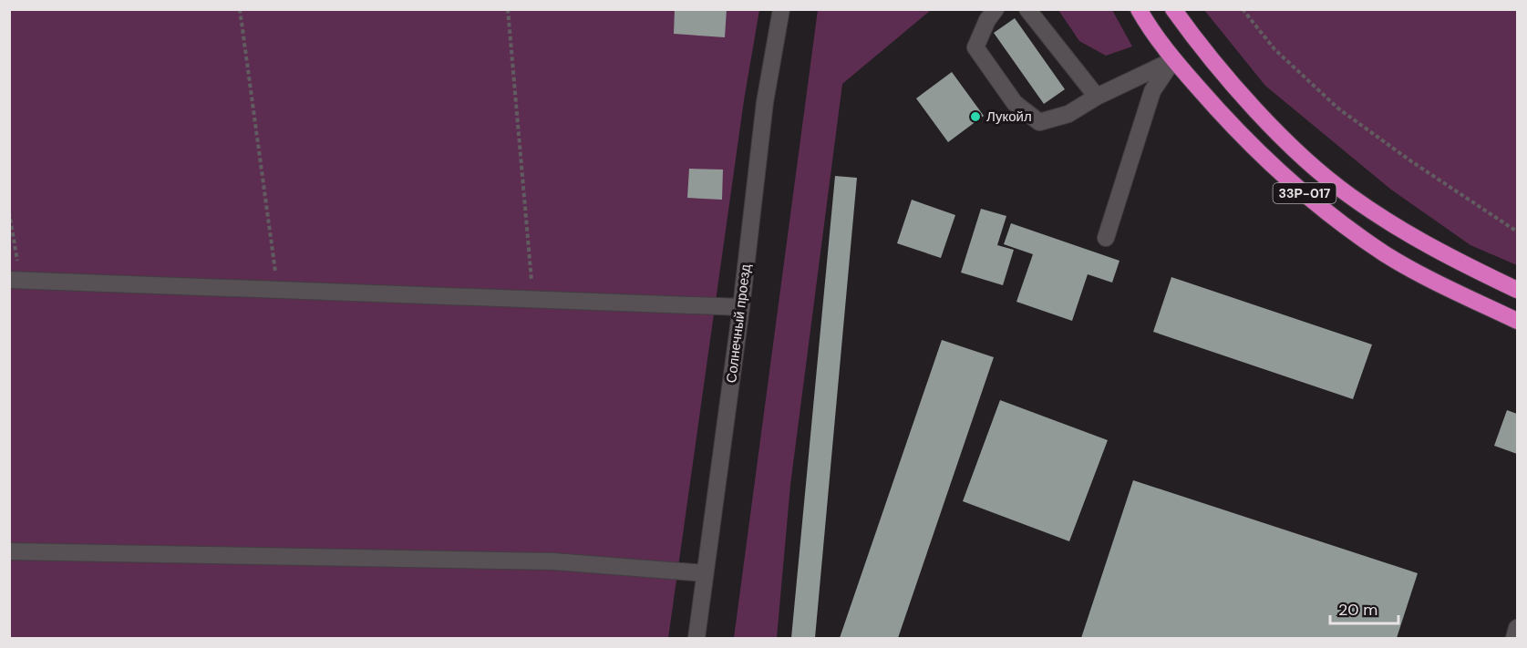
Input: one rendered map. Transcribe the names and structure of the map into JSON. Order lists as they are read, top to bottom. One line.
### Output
{"streets":{"highway":["33Р-017"],"street":["Солнечный проезд"]},"places":["Лукойл"],"scale_bar":"20 m"}
